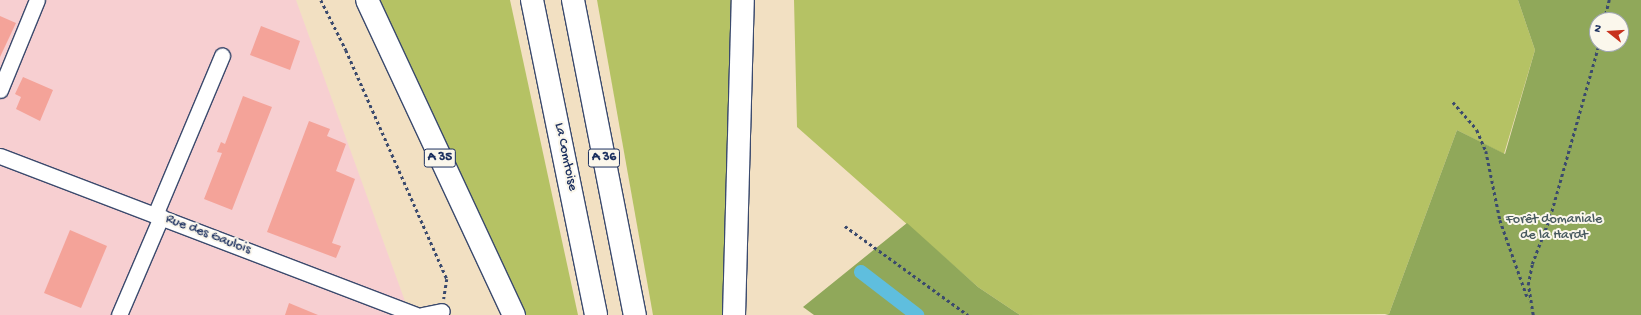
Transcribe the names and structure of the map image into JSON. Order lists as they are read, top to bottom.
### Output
{
  "streets": {
    "highway": ["La Comtoise", "A 35", "A 36"],
    "street": ["Rue des Gaulois"]
  },
  "parks": ["Forêt domaniale de la Hardt"],
  "north": "left"
}
